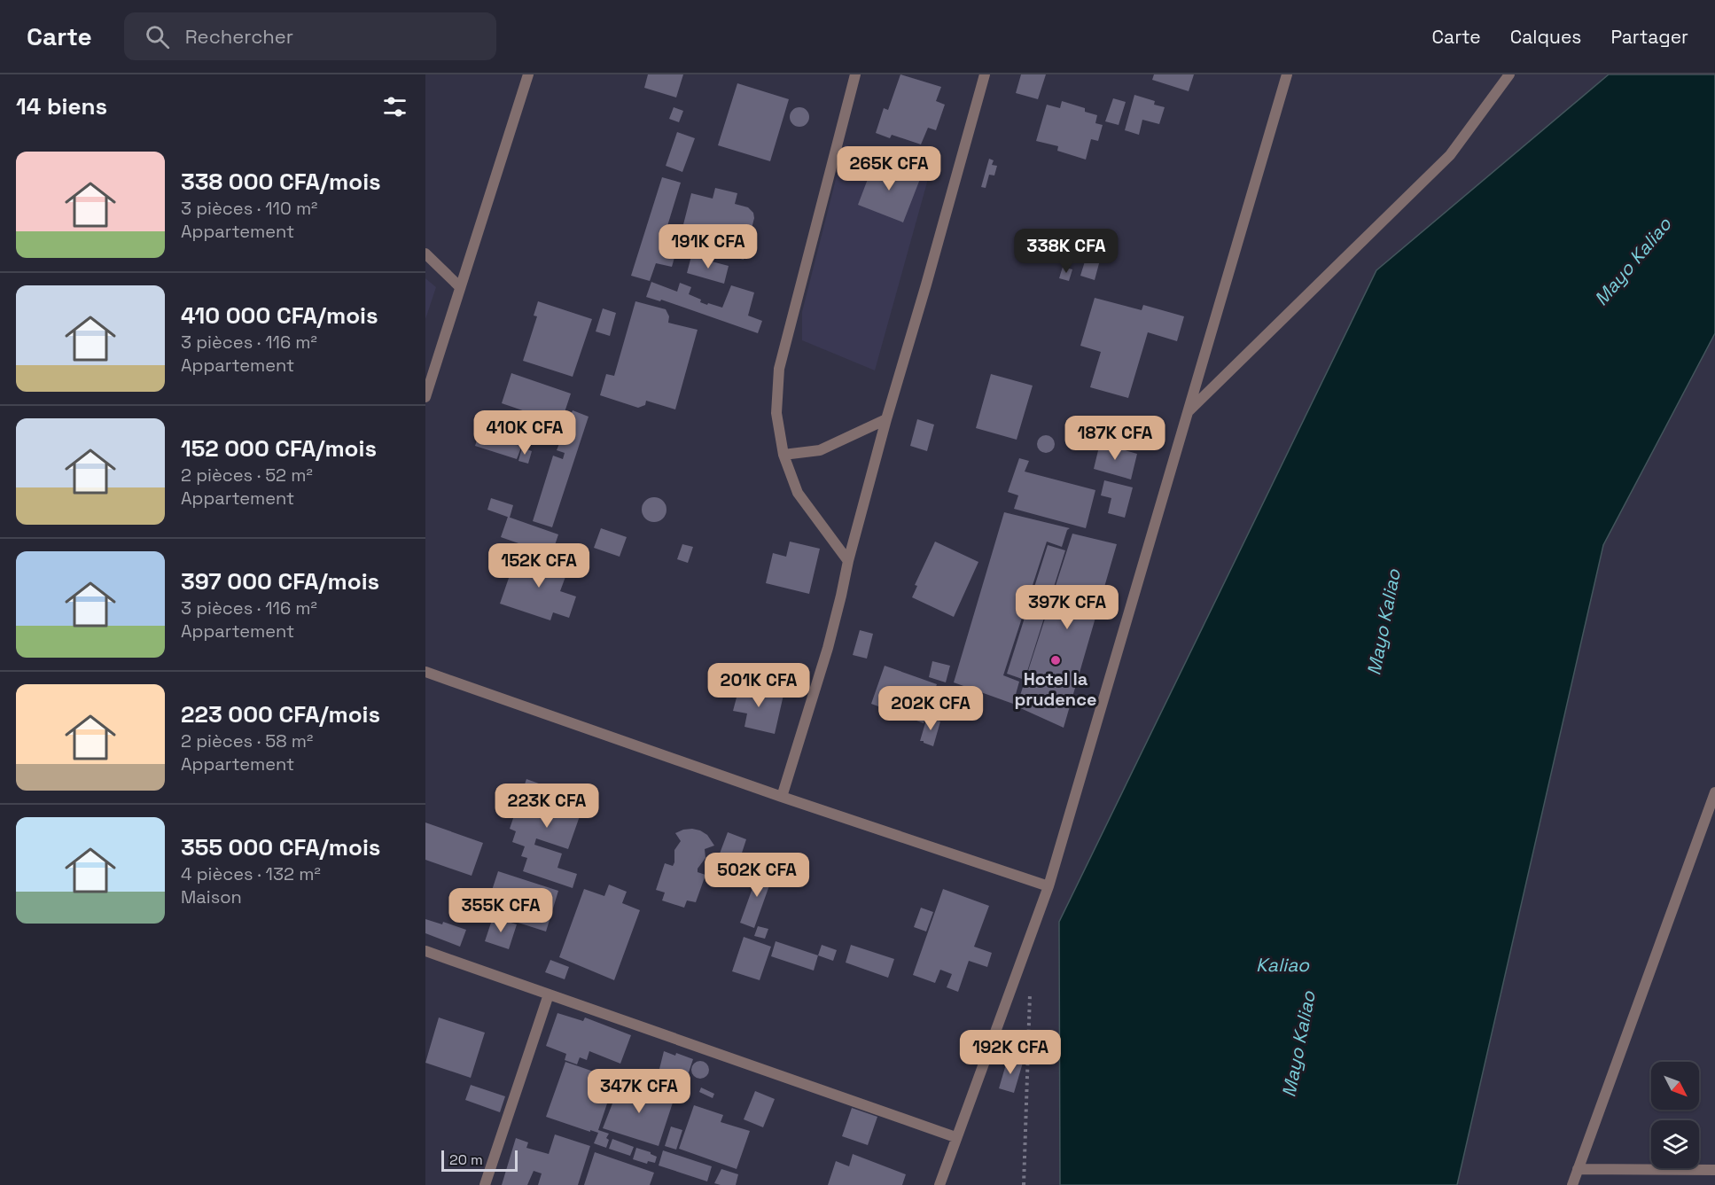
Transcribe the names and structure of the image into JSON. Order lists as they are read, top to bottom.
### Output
{
  "water": ["Mayo Kaliao", "Kaliao"],
  "places": ["Hotel la prudence"],
  "scale_bar": "20 m",
  "north": "bottom right",
  "page": {
    "header": "Carte",
    "search": "Rechercher",
    "nav": ["Carte", "Calques", "Partager"],
    "heading": "14 biens",
    "list": [
      {
        "name": "338 000 CFA/mois",
        "note": "3 pièces · 110 m² · Appartement"
      },
      {
        "name": "410 000 CFA/mois",
        "note": "3 pièces · 116 m² · Appartement"
      },
      {
        "name": "152 000 CFA/mois",
        "note": "2 pièces · 52 m² · Appartement"
      },
      {
        "name": "397 000 CFA/mois",
        "note": "3 pièces · 116 m² · Appartement"
      },
      {
        "name": "223 000 CFA/mois",
        "note": "2 pièces · 58 m² · Appartement"
      },
      {
        "name": "355 000 CFA/mois",
        "note": "4 pièces · 132 m² · Maison"
      }
    ],
    "price": [
      "265K CFA",
      "191K CFA",
      "338K CFA",
      "410K CFA",
      "187K CFA",
      "152K CFA",
      "397K CFA",
      "201K CFA",
      "202K CFA",
      "223K CFA",
      "502K CFA",
      "355K CFA",
      "192K CFA",
      "347K CFA"
    ],
    "scale": "20 m"
  }
}
